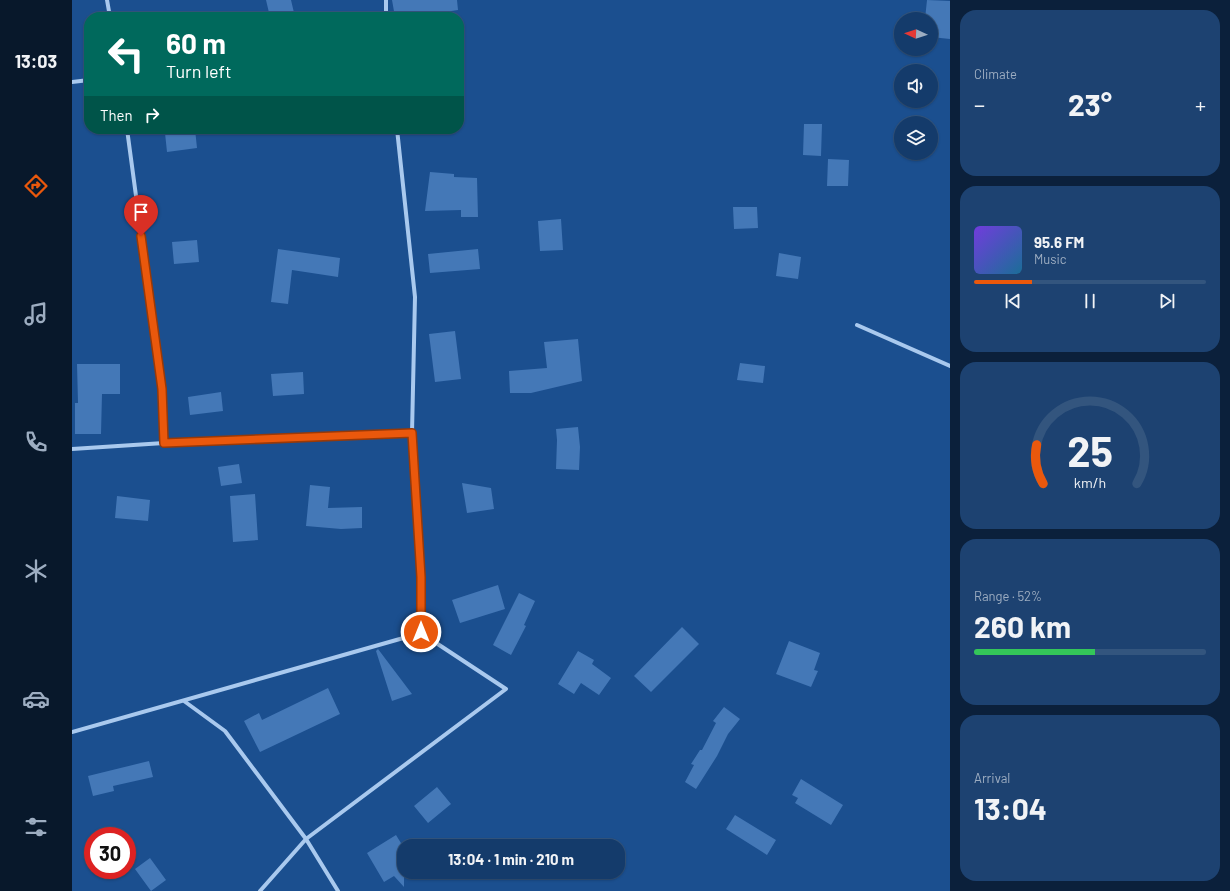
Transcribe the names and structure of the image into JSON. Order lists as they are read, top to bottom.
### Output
{
  "north": "left",
  "page": {
    "tabs": "13:03",
    "tile": [
      "Climate",
      ["Range · 52%", "260 km"],
      ["Arrival", "13:04"]
    ],
    "turn": ["60 m", "Turn left"],
    "heat": ["−", "23°", "+"],
    "then": "Then",
    "song": ["95.6 FM", "Music"],
    "limit": "30",
    "trip": "13:04 · 1 min · 210 m",
    "gauge": ["25", "km/h"]
  }
}
